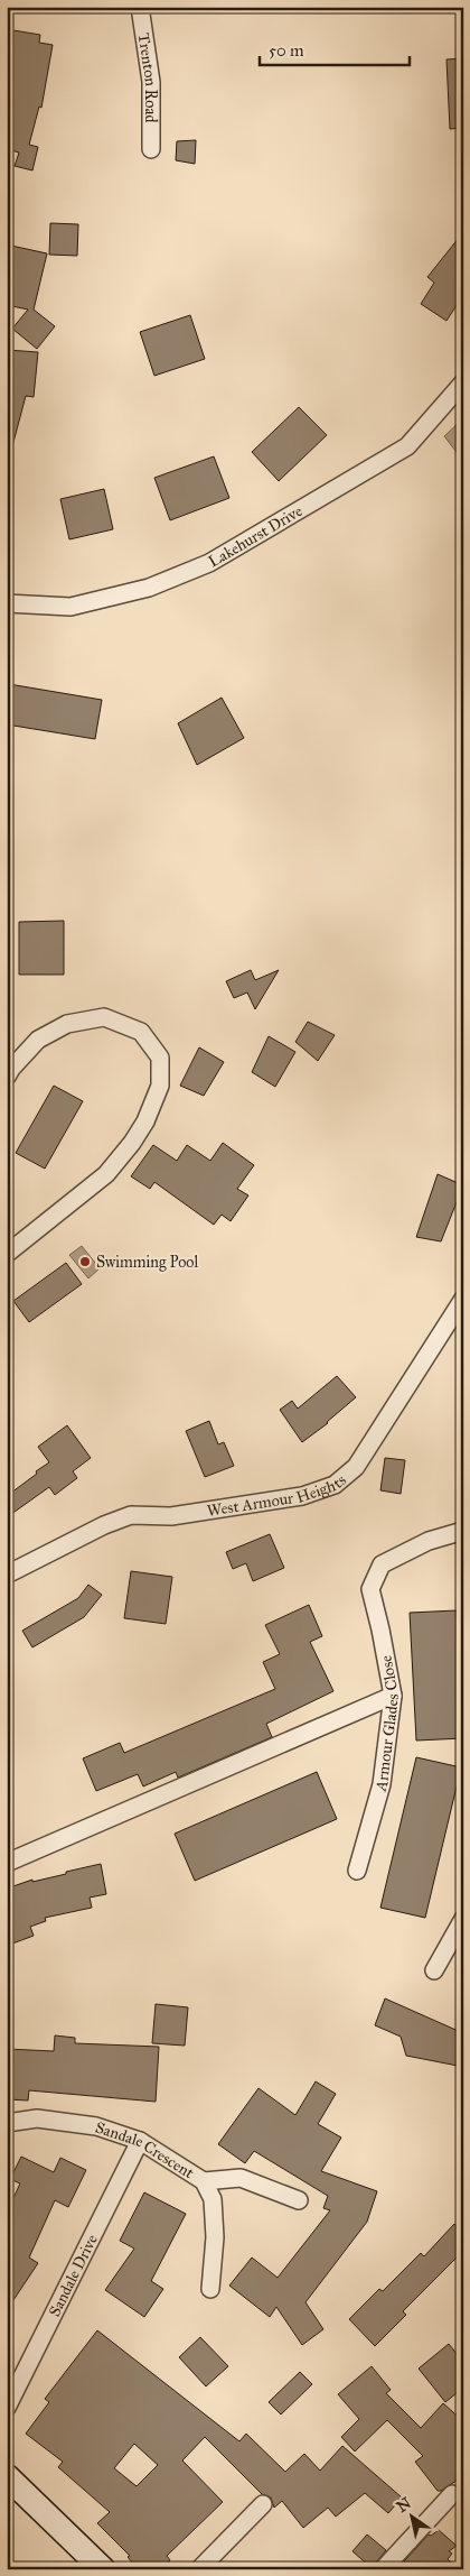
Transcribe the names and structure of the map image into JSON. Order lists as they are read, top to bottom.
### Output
{
  "streets": {
    "street": [
      "Trenton Road",
      "Lakehurst Drive",
      "West Armour Heights",
      "Armour Glades Close",
      "Sandale Crescent",
      "Sandale Drive"
    ]
  },
  "crossings": [
    ["Sandale Crescent", "Sandale Drive"]
  ],
  "places": ["Swimming Pool"],
  "scale_bar": "50 m",
  "north": "top left"
}
